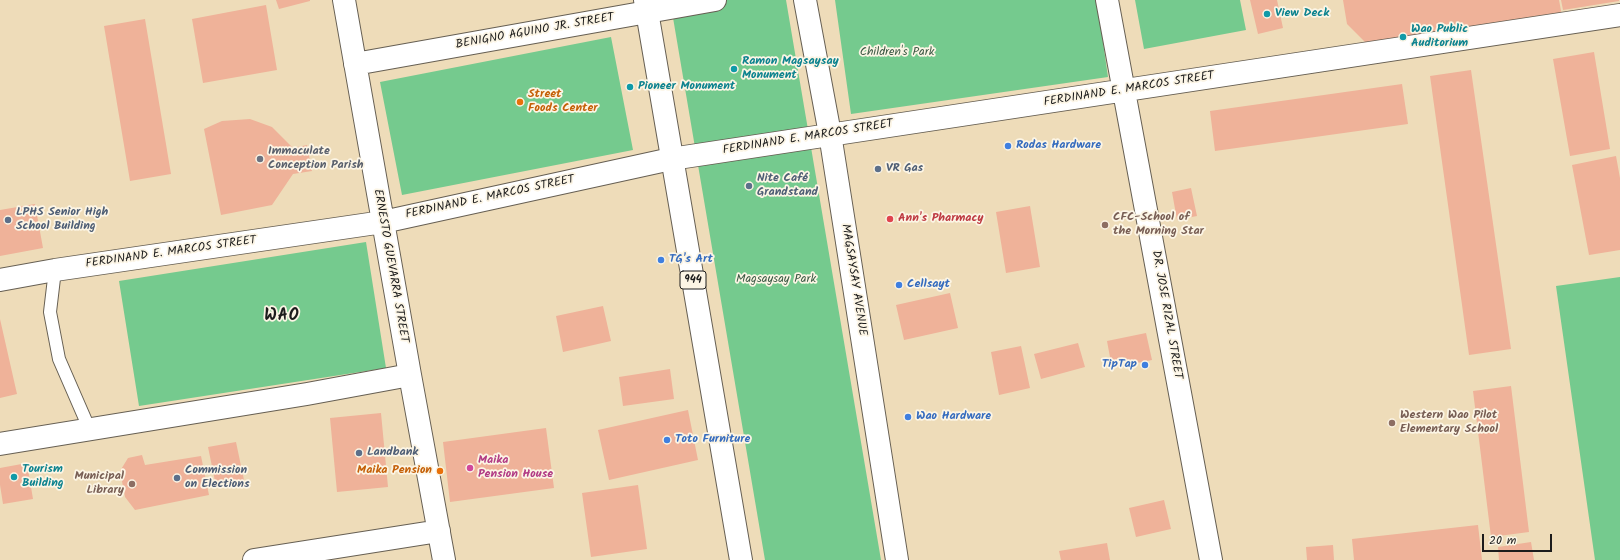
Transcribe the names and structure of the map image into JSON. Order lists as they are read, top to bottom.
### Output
{
  "streets": {
    "street": [
      "BENIGNO AGUINO JR. STREET",
      "FERDINAND E. MARCOS STREET",
      "ERNESTO GUEVARRA STREET",
      "944",
      "MAGSAYSAY AVENUE",
      "DR. JOSE RIZAL STREET"
    ]
  },
  "crossings": [
    ["BENIGNO AGUINO JR. STREET", "ERNESTO GUEVARRA STREET"],
    ["BENIGNO AGUINO JR. STREET", "944"],
    ["FERDINAND E. MARCOS STREET", "ERNESTO GUEVARRA STREET"],
    ["FERDINAND E. MARCOS STREET", "944"],
    ["FERDINAND E. MARCOS STREET", "MAGSAYSAY AVENUE"],
    ["FERDINAND E. MARCOS STREET", "DR. JOSE RIZAL STREET"]
  ],
  "districts": ["WAO"],
  "parks": ["Children's Park", "Magsaysay Park"],
  "places": [
    "View Deck",
    "Wao Public Auditorium",
    "Ramon Magsaysay Monument",
    "Pioneer Monument",
    "Street Foods Center",
    "Rodas Hardware",
    "Immaculate Conception Parish",
    "VR Gas",
    "Nite Café Grandstand",
    "Ann's Pharmacy",
    "LPHS Senior High School Building",
    "CFC-School of the Morning Star",
    "TG's Art",
    "Cellsayt",
    "TipTap",
    "Wao Hardware",
    "Western Wao Pilot Elementary School",
    "Toto Furniture",
    "Landbank",
    "Maika Pension House",
    "Maika Pension",
    "Tourism Building",
    "Commission on Elections",
    "Municipal Library"
  ],
  "scale_bar": "20 m"
}
